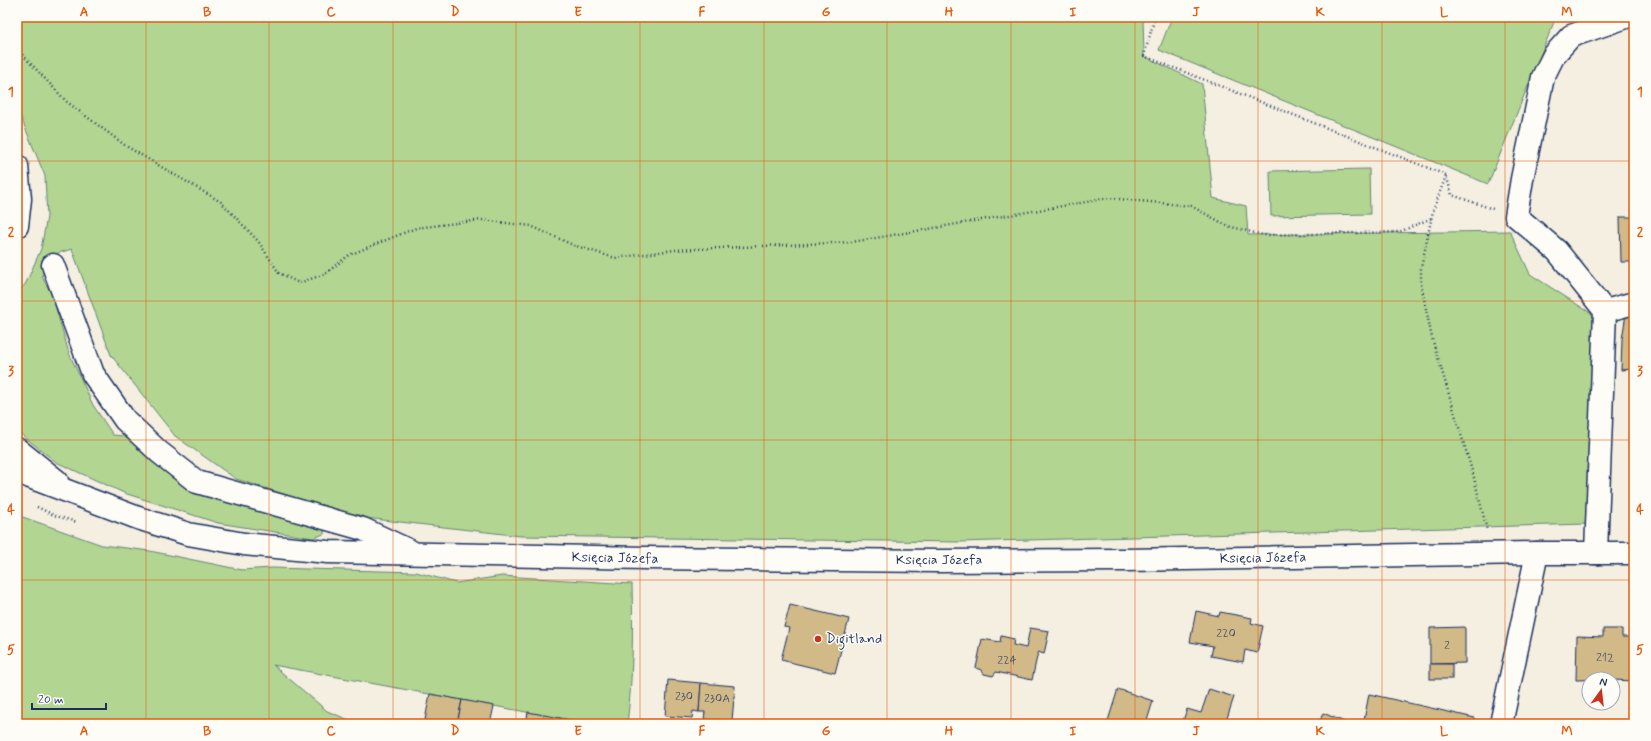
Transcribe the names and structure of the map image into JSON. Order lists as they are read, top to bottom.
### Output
{
  "streets": {
    "street": ["Księcia Józefa"]
  },
  "places": ["Digitland"],
  "house_numbers": [
    "220",
    "2",
    "212",
    "224",
    "230",
    "230A"
  ],
  "scale_bar": "20 m",
  "north": "top",
  "grid": {
    "columns": [
      "A",
      "B",
      "C",
      "D",
      "E",
      "F",
      "G",
      "H",
      "I",
      "J",
      "K",
      "L",
      "M"
    ],
    "rows": [
      "1",
      "2",
      "3",
      "4",
      "5"
    ]
  }
}
